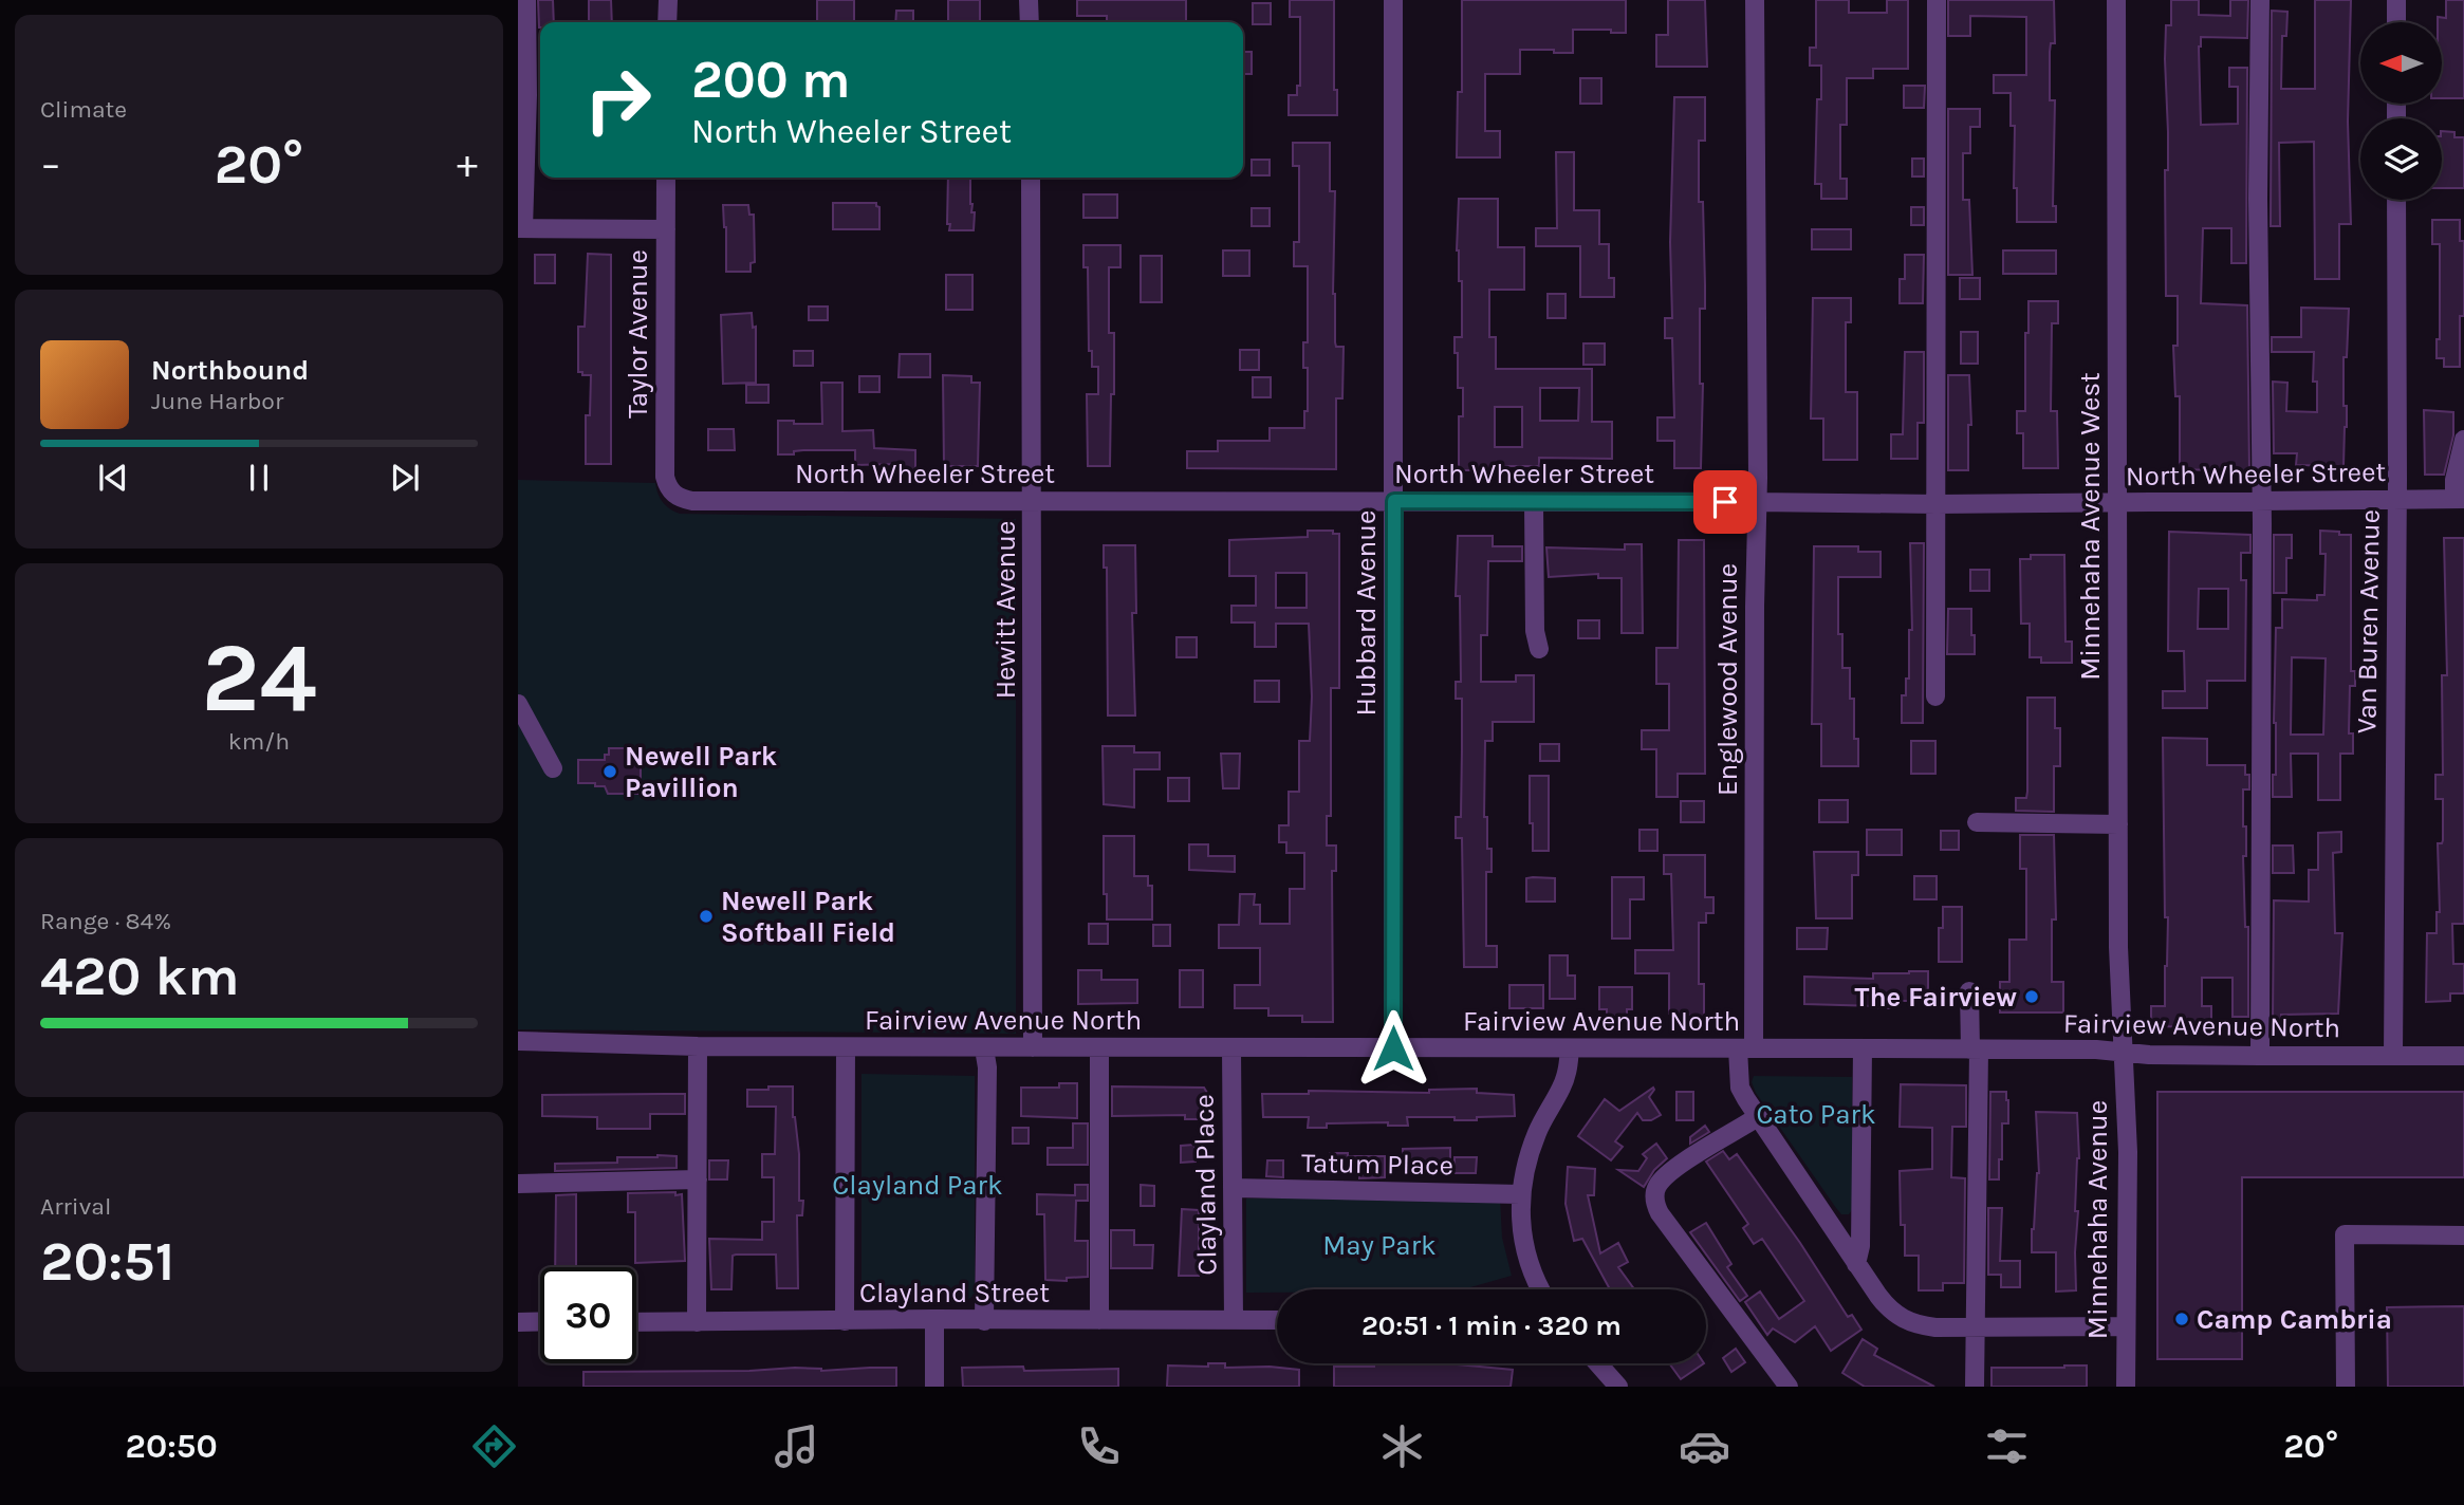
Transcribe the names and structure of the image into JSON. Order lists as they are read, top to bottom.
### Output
{
  "streets": {
    "street": [
      "Taylor Avenue",
      "North Wheeler Street",
      "Minnehaha Avenue West",
      "Hewitt Avenue",
      "Hubbard Avenue",
      "Van Buren Avenue",
      "Englewood Avenue",
      "Fairview Avenue North",
      "Tatum Place",
      "Clayland Place",
      "Minnehaha Avenue",
      "Clayland Street"
    ]
  },
  "crossings": [
    ["Taylor Avenue", "North Wheeler Street"],
    ["North Wheeler Street", "Minnehaha Avenue West"],
    ["North Wheeler Street", "Hewitt Avenue"],
    ["North Wheeler Street", "Hubbard Avenue"],
    ["North Wheeler Street", "Van Buren Avenue"],
    ["North Wheeler Street", "Englewood Avenue"],
    ["Minnehaha Avenue West", "Fairview Avenue North"],
    ["Minnehaha Avenue West", "Minnehaha Avenue"],
    ["Hewitt Avenue", "Fairview Avenue North"],
    ["Hubbard Avenue", "Fairview Avenue North"],
    ["Van Buren Avenue", "Fairview Avenue North"],
    ["Englewood Avenue", "Fairview Avenue North"],
    ["Englewood Avenue", "Minnehaha Avenue"],
    ["Fairview Avenue North", "Clayland Place"],
    ["Fairview Avenue North", "Minnehaha Avenue"],
    ["Tatum Place", "Clayland Place"],
    ["Clayland Place", "Clayland Street"]
  ],
  "parks": ["Cato Park", "Clayland Park", "May Park"],
  "places": [
    "Newell Park Pavillion",
    "Newell Park Softball Field",
    "The Fairview",
    "Camp Cambria"
  ],
  "north": "left",
  "page": {
    "tile": [
      "Climate",
      ["24", "km/h"],
      ["Range · 84%", "420 km"],
      ["Arrival", "20:51"]
    ],
    "turn": ["200 m", "North Wheeler Street"],
    "heat": ["−", "20°", "+"],
    "song": ["Northbound", "June Harbor"],
    "limit": "30",
    "trip": "20:51 · 1 min · 320 m",
    "tabs": ["20:50", "20°"]
  }
}
